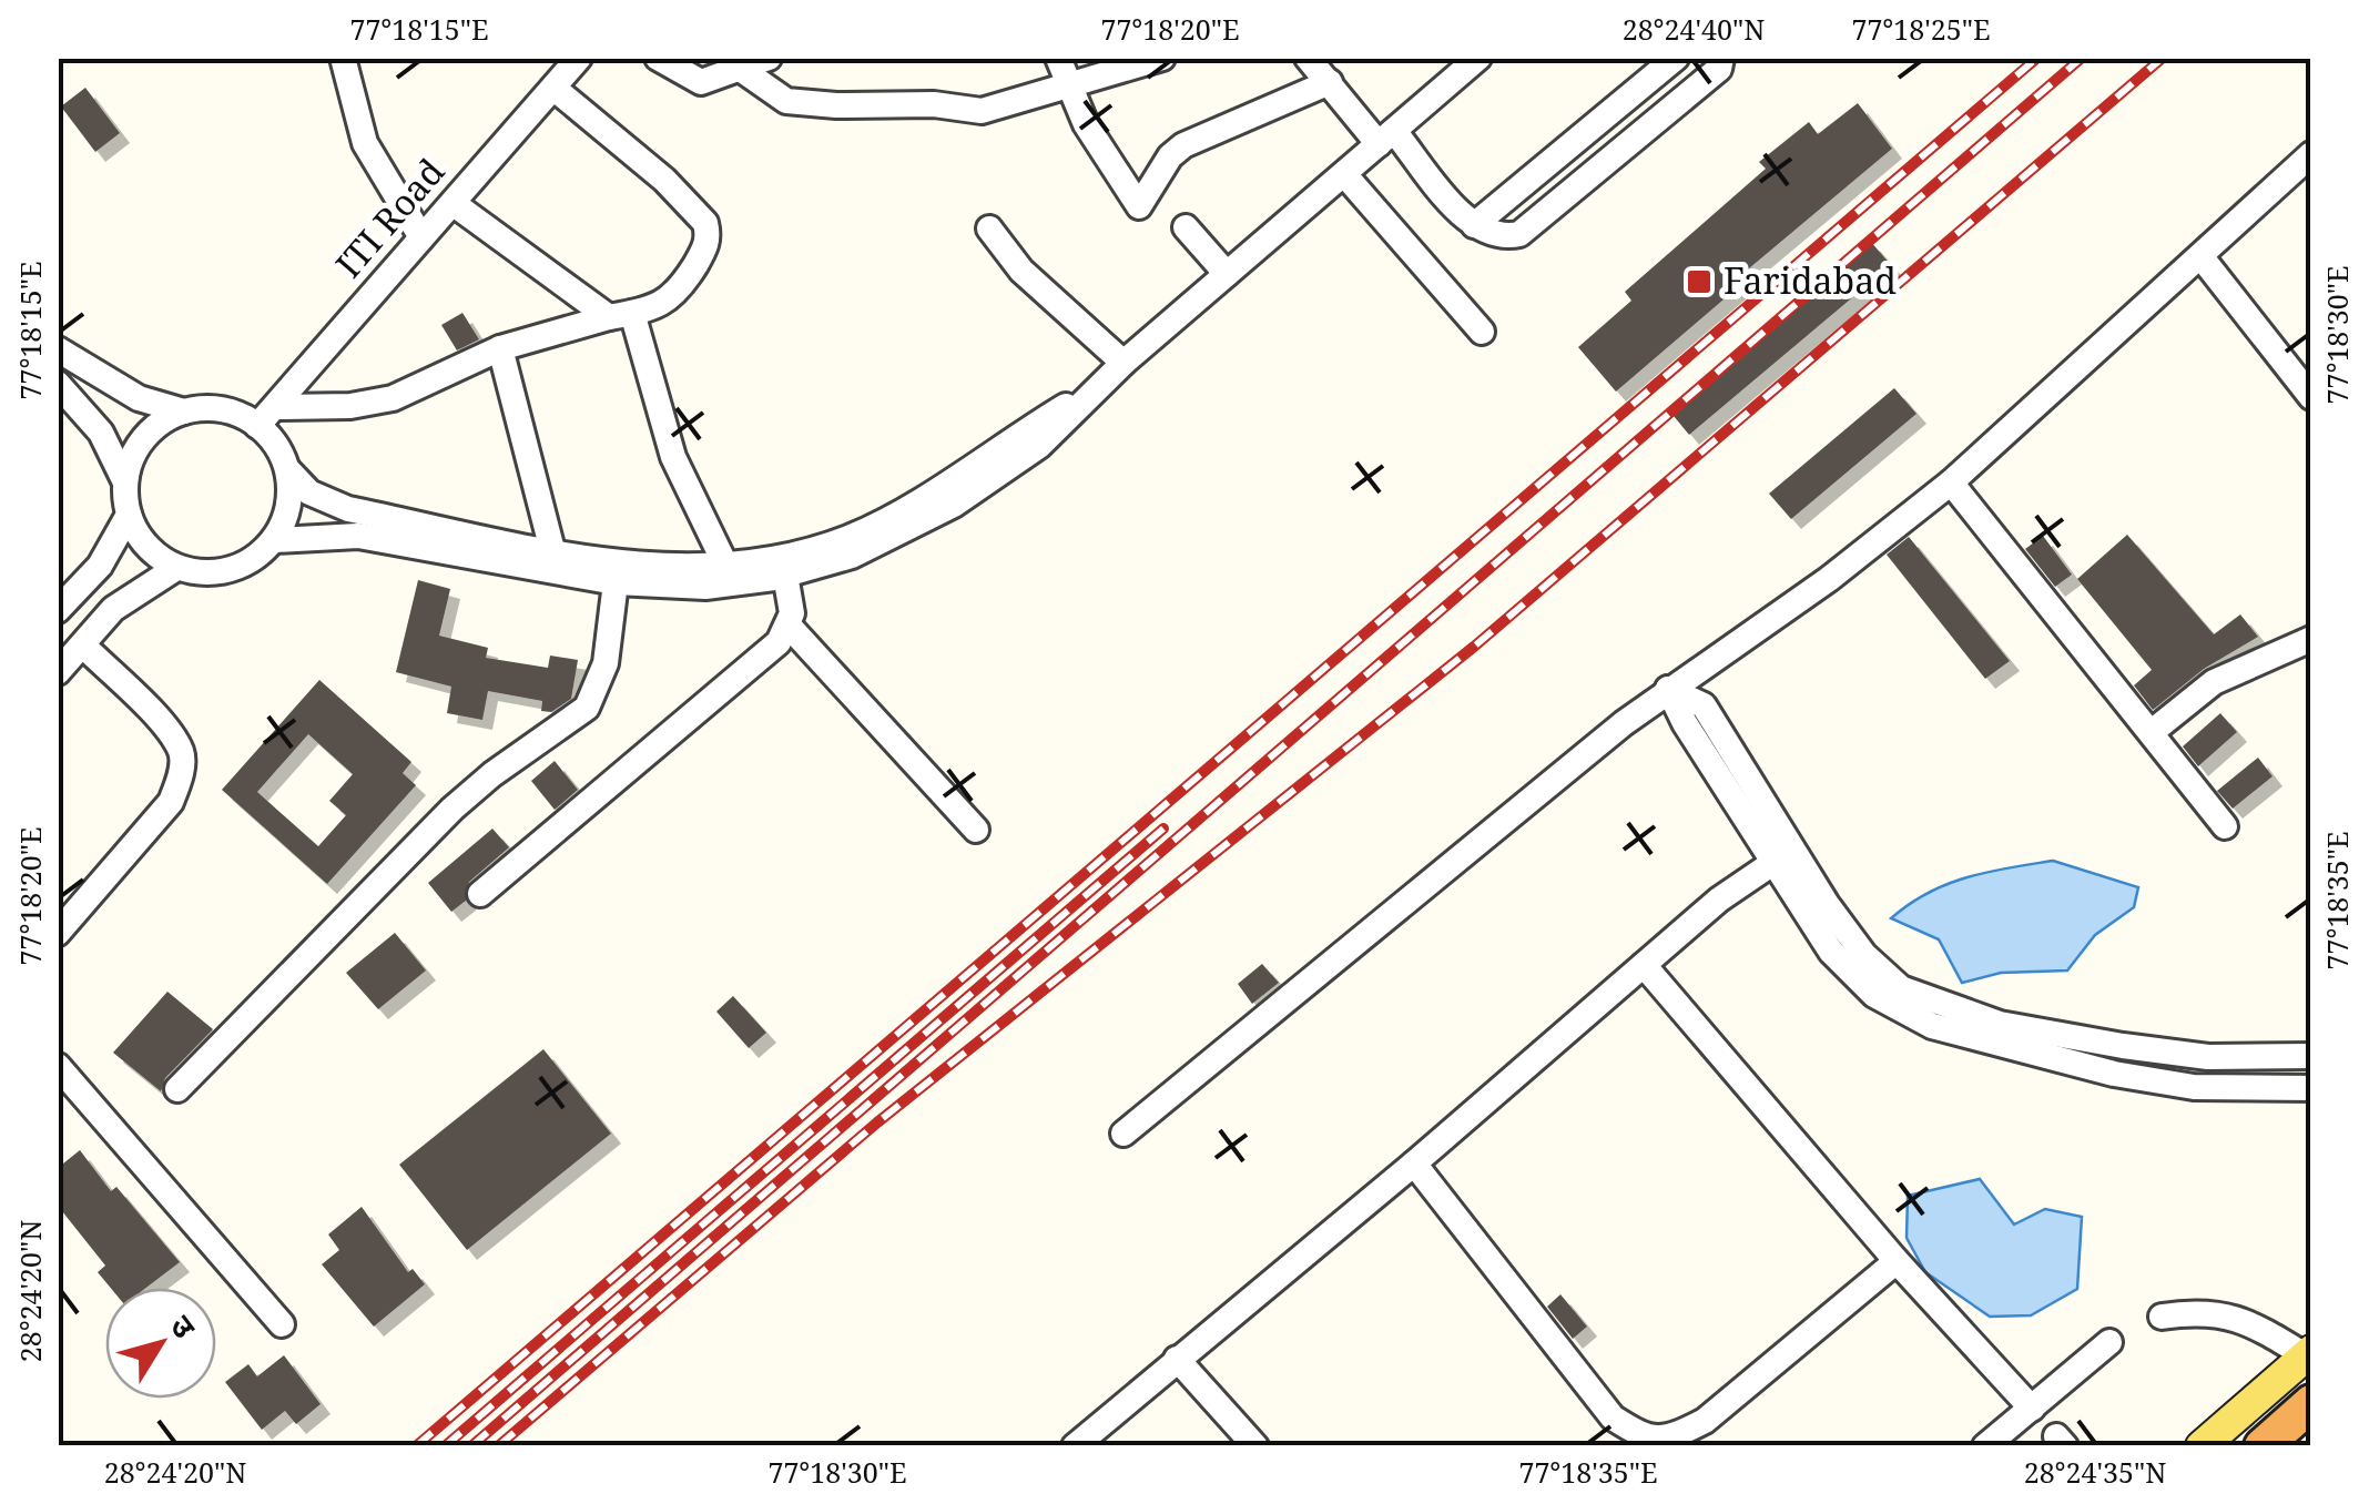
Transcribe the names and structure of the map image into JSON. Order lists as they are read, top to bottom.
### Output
{
  "streets": {
    "street": ["ITI Road"]
  },
  "places": {
    "transit": ["Faridabad"]
  },
  "north": "top right",
  "coordinates": [
    "77°18'15\"E",
    "77°18'20\"E",
    "28°24'40\"N",
    "77°18'25\"E",
    "77°18'30\"E",
    "77°18'35\"E",
    "28°24'20\"N",
    "28°24'35\"N"
  ]
}
